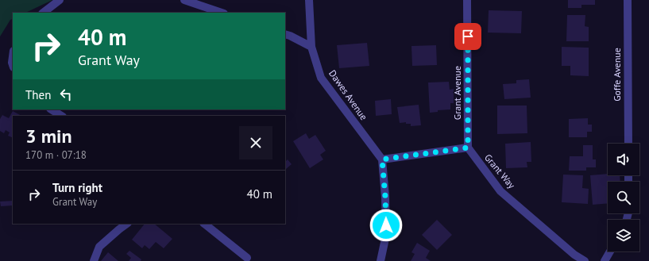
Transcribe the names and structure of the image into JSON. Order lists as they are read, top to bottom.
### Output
{
  "streets": {
    "street": [
      "Goffe Avenue",
      "Grant Avenue",
      "Dawes Avenue",
      "Grant Way"
    ]
  },
  "crossings": [
    ["Grant Avenue", "Grant Way"]
  ],
  "page": {
    "turn": ["40 m", "Grant Way"],
    "then": "Then",
    "heading": ["3 min", "170 m · 07:18"],
    "list": [
      {
        "name": "Turn right",
        "note": "Grant Way",
        "value": "40 m"
      }
    ]
  }
}
